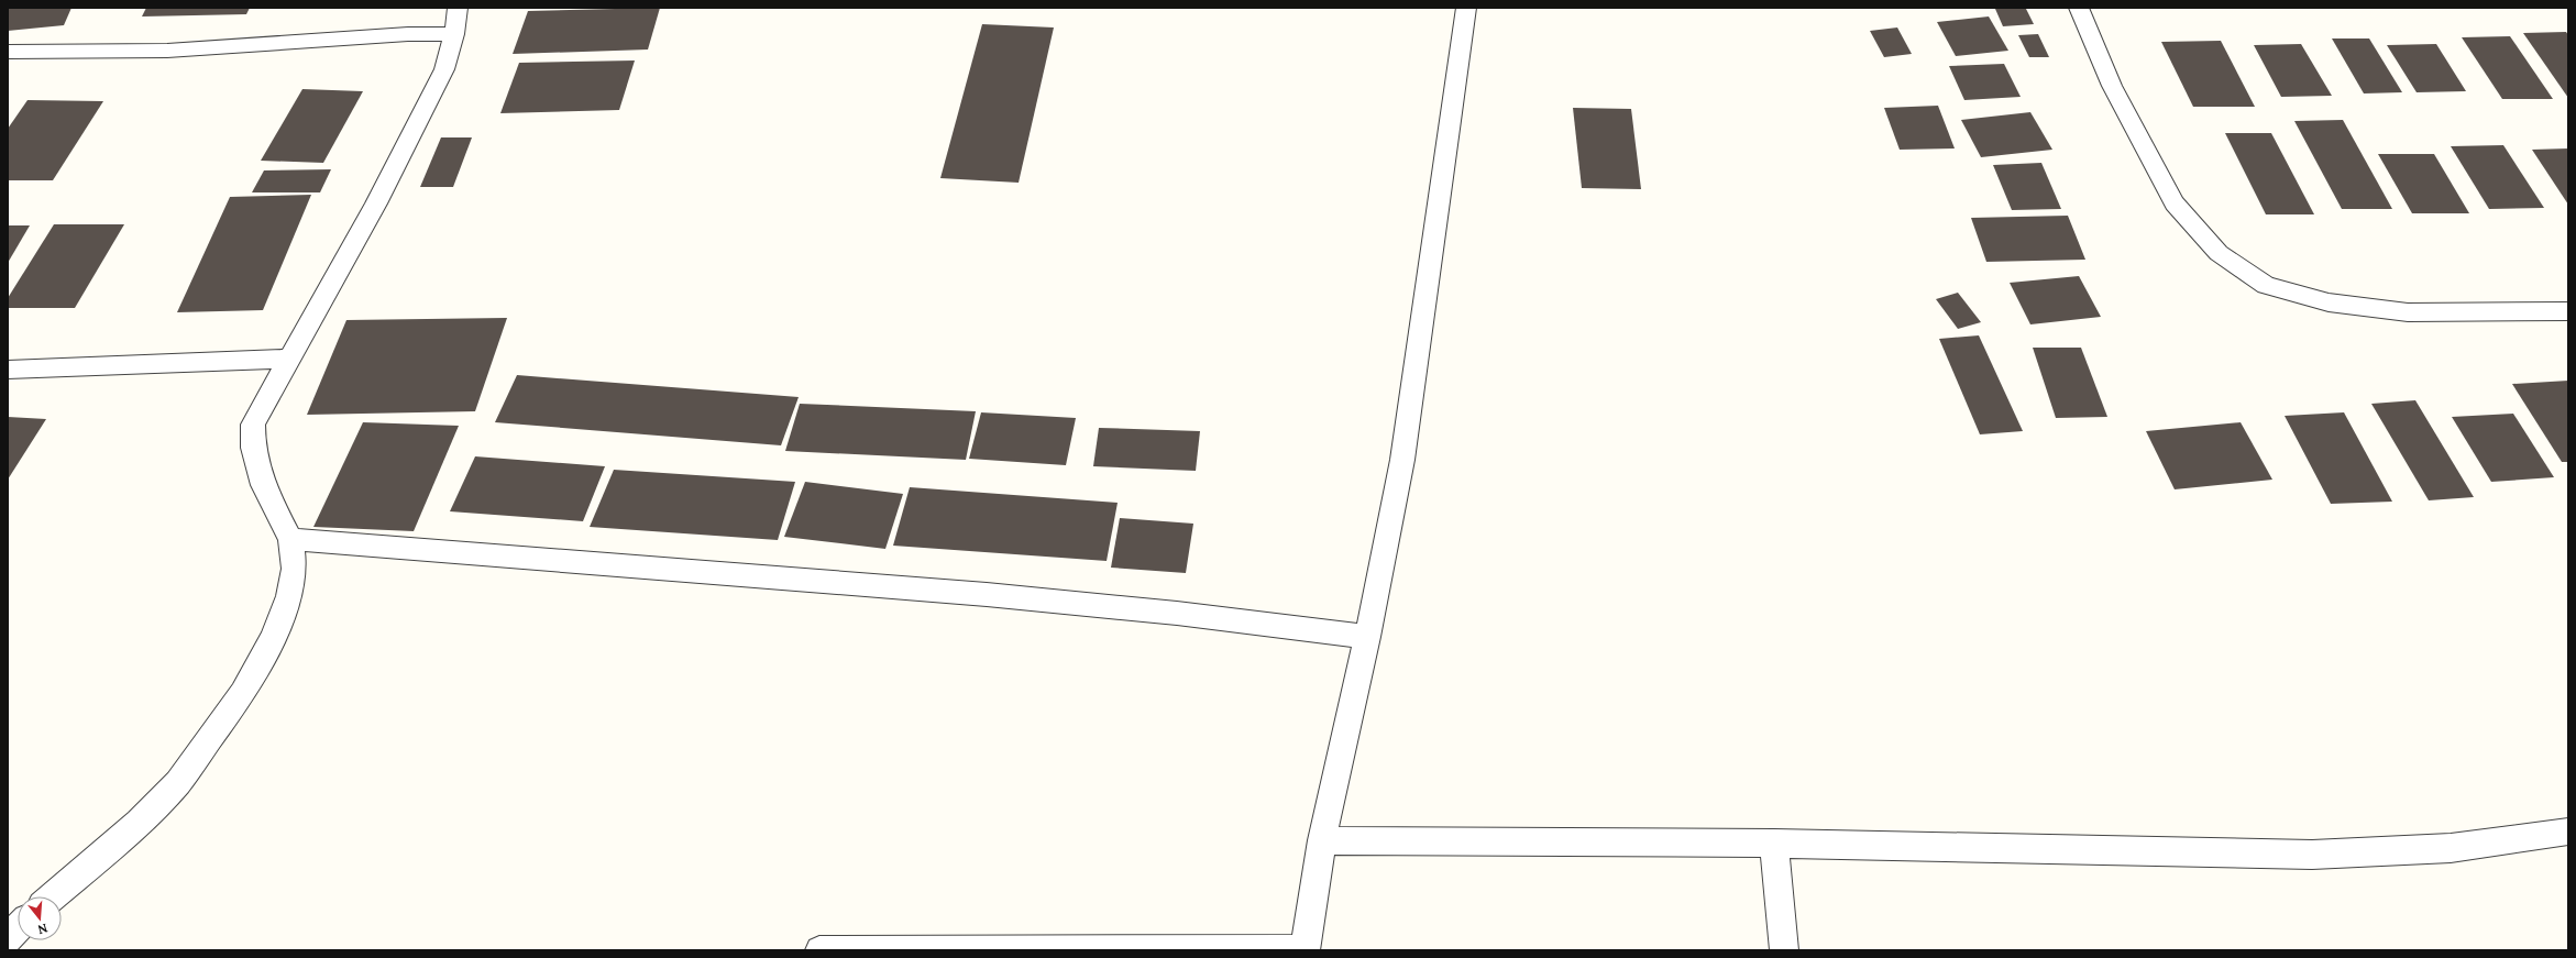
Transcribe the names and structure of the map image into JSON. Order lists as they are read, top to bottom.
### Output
{
  "north": "bottom"
}
